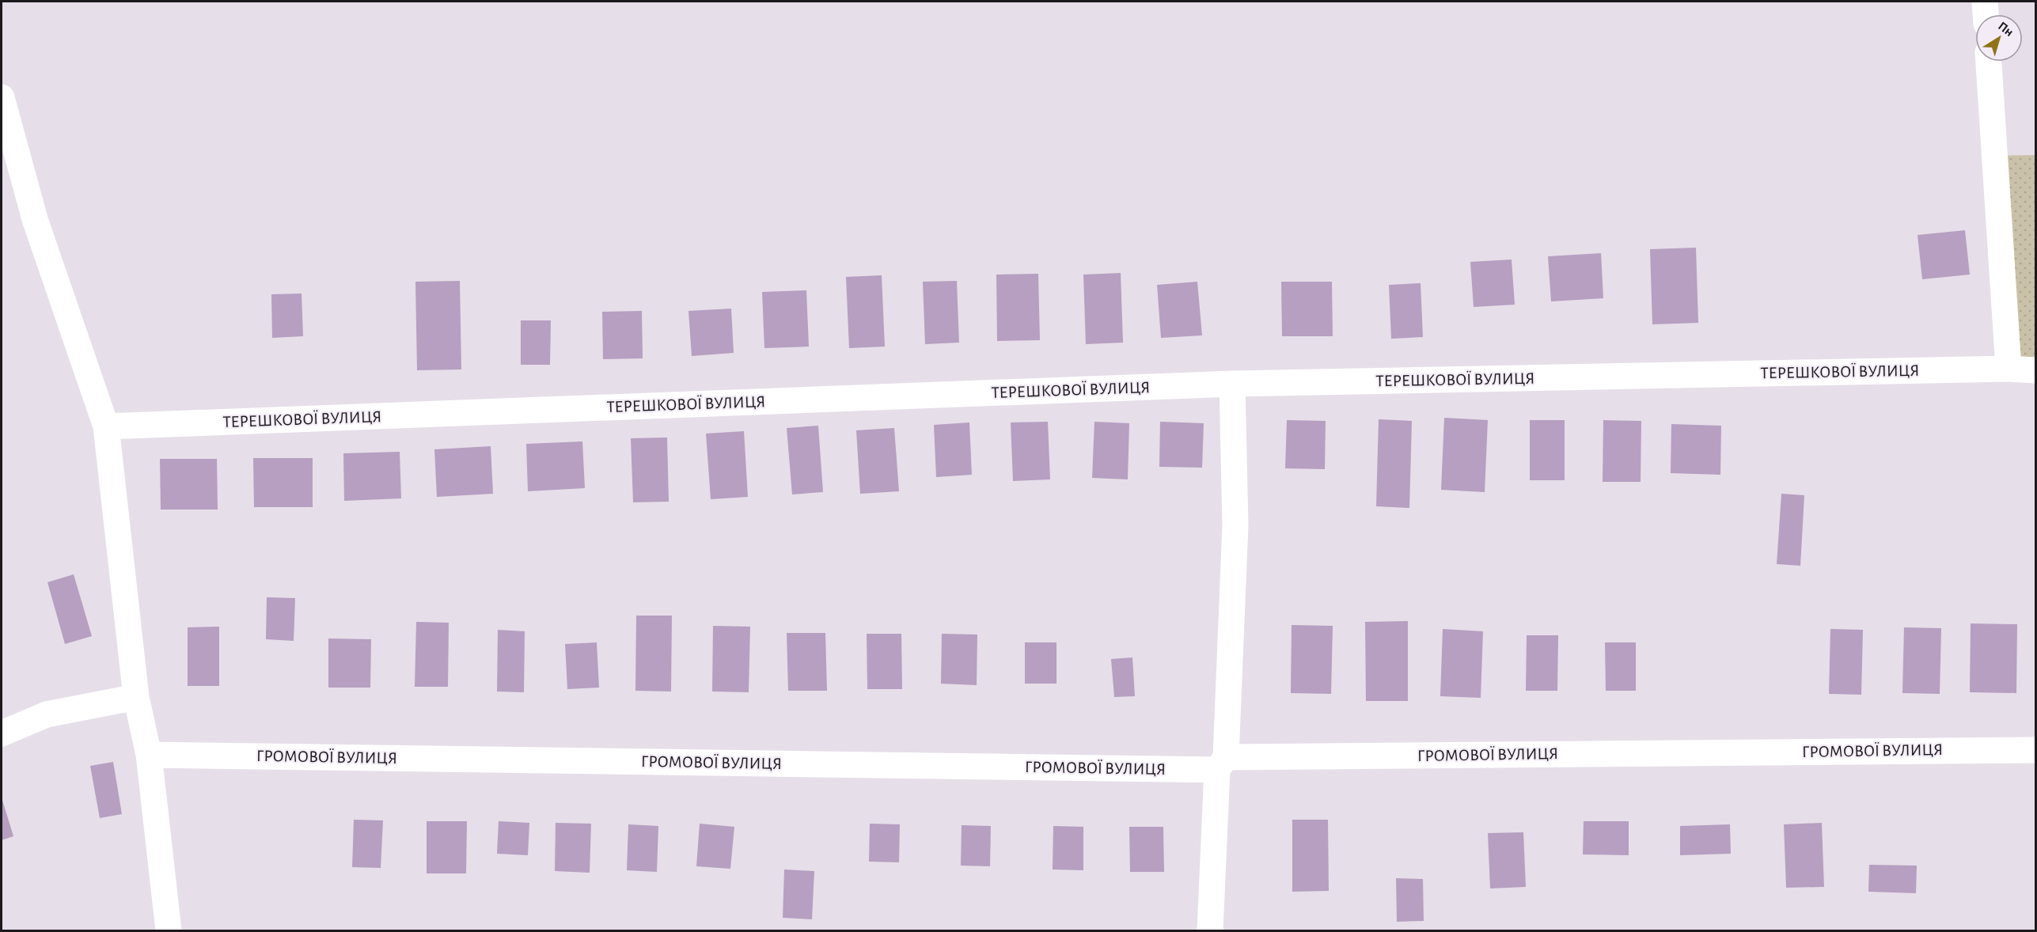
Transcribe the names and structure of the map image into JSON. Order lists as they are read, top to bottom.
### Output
{
  "streets": {
    "street": ["ТЕРЕШКОВОЇ ВУЛИЦЯ", "ГРОМОВОЇ ВУЛИЦЯ"]
  },
  "north": "top right"
}
